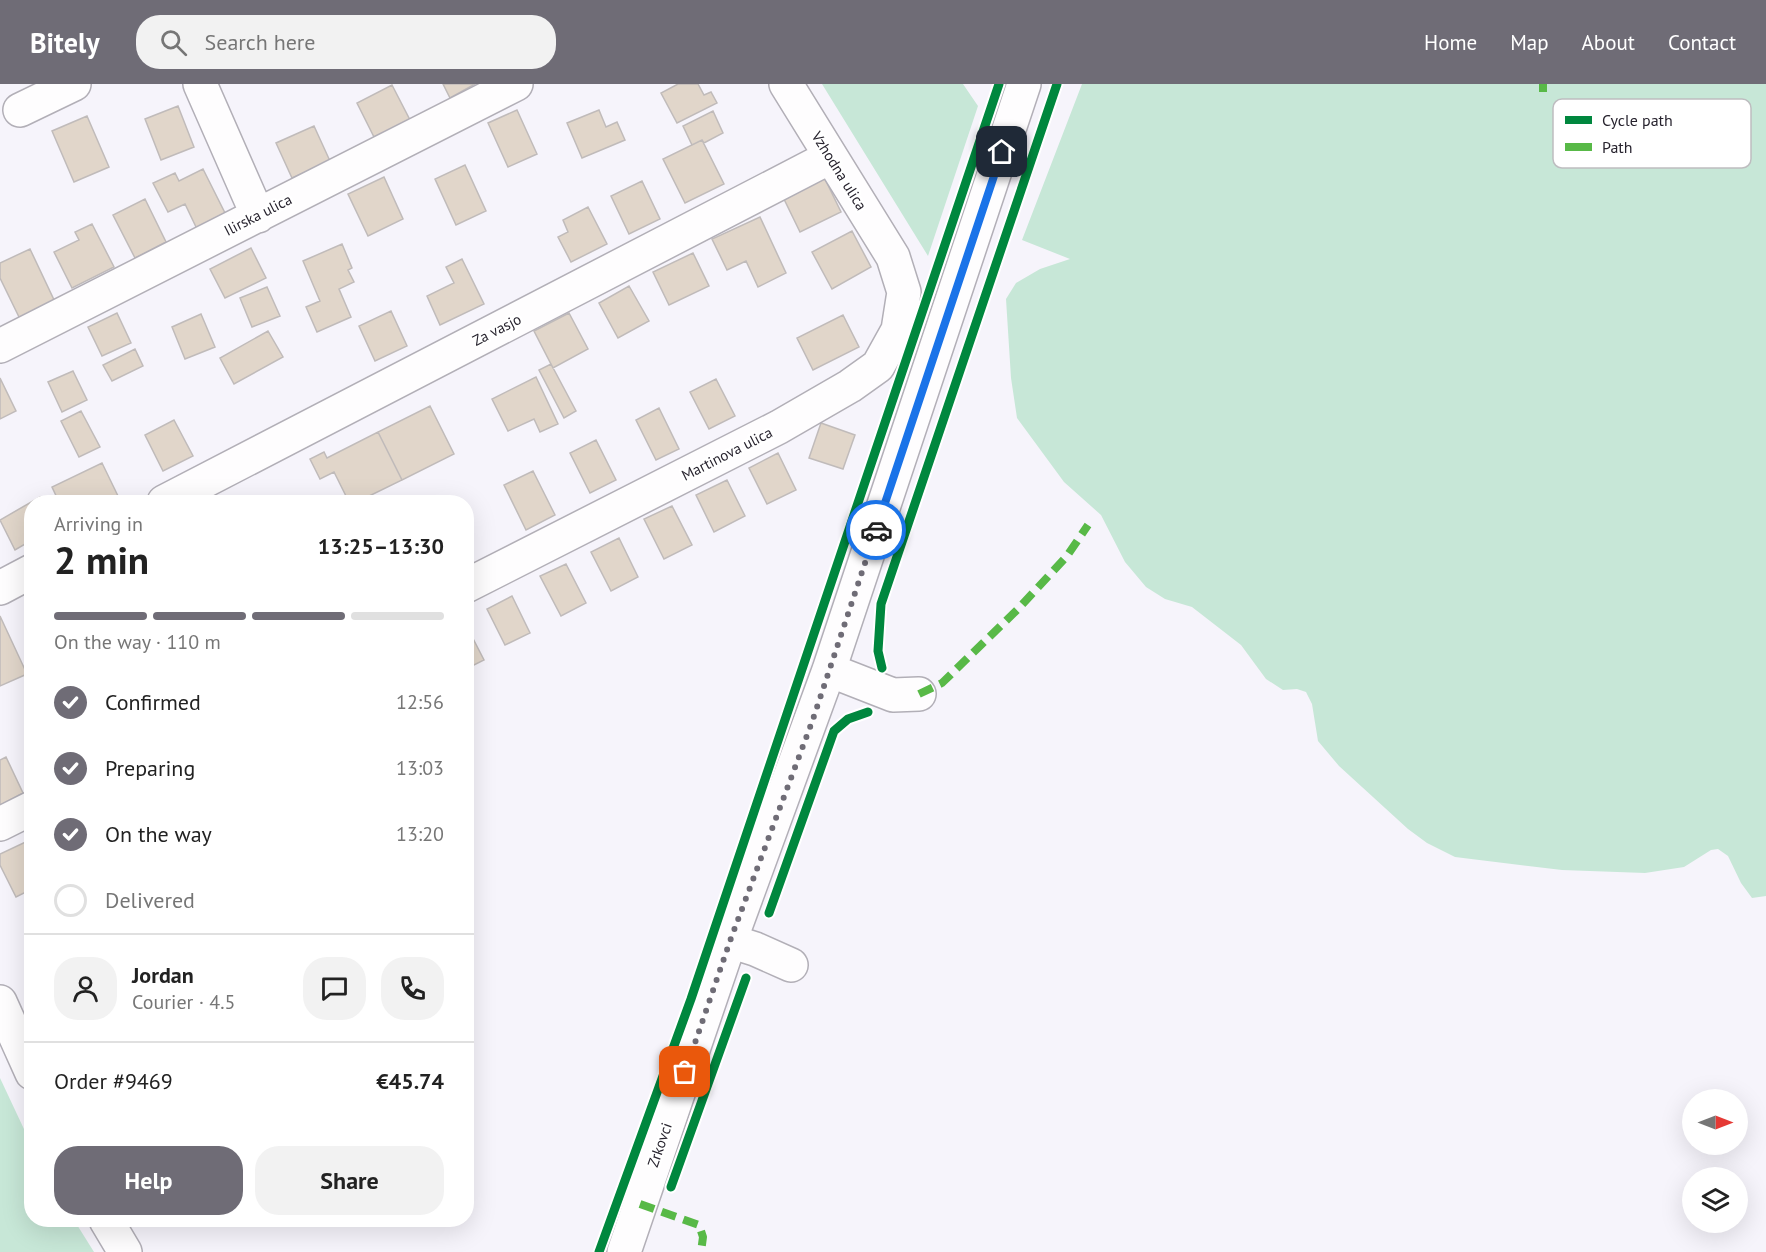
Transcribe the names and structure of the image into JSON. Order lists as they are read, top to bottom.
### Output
{
  "streets": {
    "street": [
      "Vzhodna ulica",
      "Ilirska ulica",
      "Za vasjo",
      "Martinova ulica",
      "Zrkovci"
    ]
  },
  "crossings": [
    ["Vzhodna ulica", "Za vasjo"],
    ["Vzhodna ulica", "Martinova ulica"]
  ],
  "legend": ["Cycle path", "Path"],
  "north": "right",
  "page": {
    "header": "Bitely",
    "search": "Search here",
    "nav": [
      "Home",
      "Map",
      "About",
      "Contact"
    ],
    "heading": ["2 min", "Arriving in", "13:25–13:30"],
    "panel": [
      "Jordan",
      "Courier · 4.5",
      "Order #9469",
      "€45.74"
    ],
    "bar": "On the way · 110 m",
    "list": [
      ["Confirmed", "12:56"],
      ["Preparing", "13:03"],
      ["On the way", "13:20"],
      "Delivered"
    ],
    "buttons": ["Help", "Share"]
  }
}
